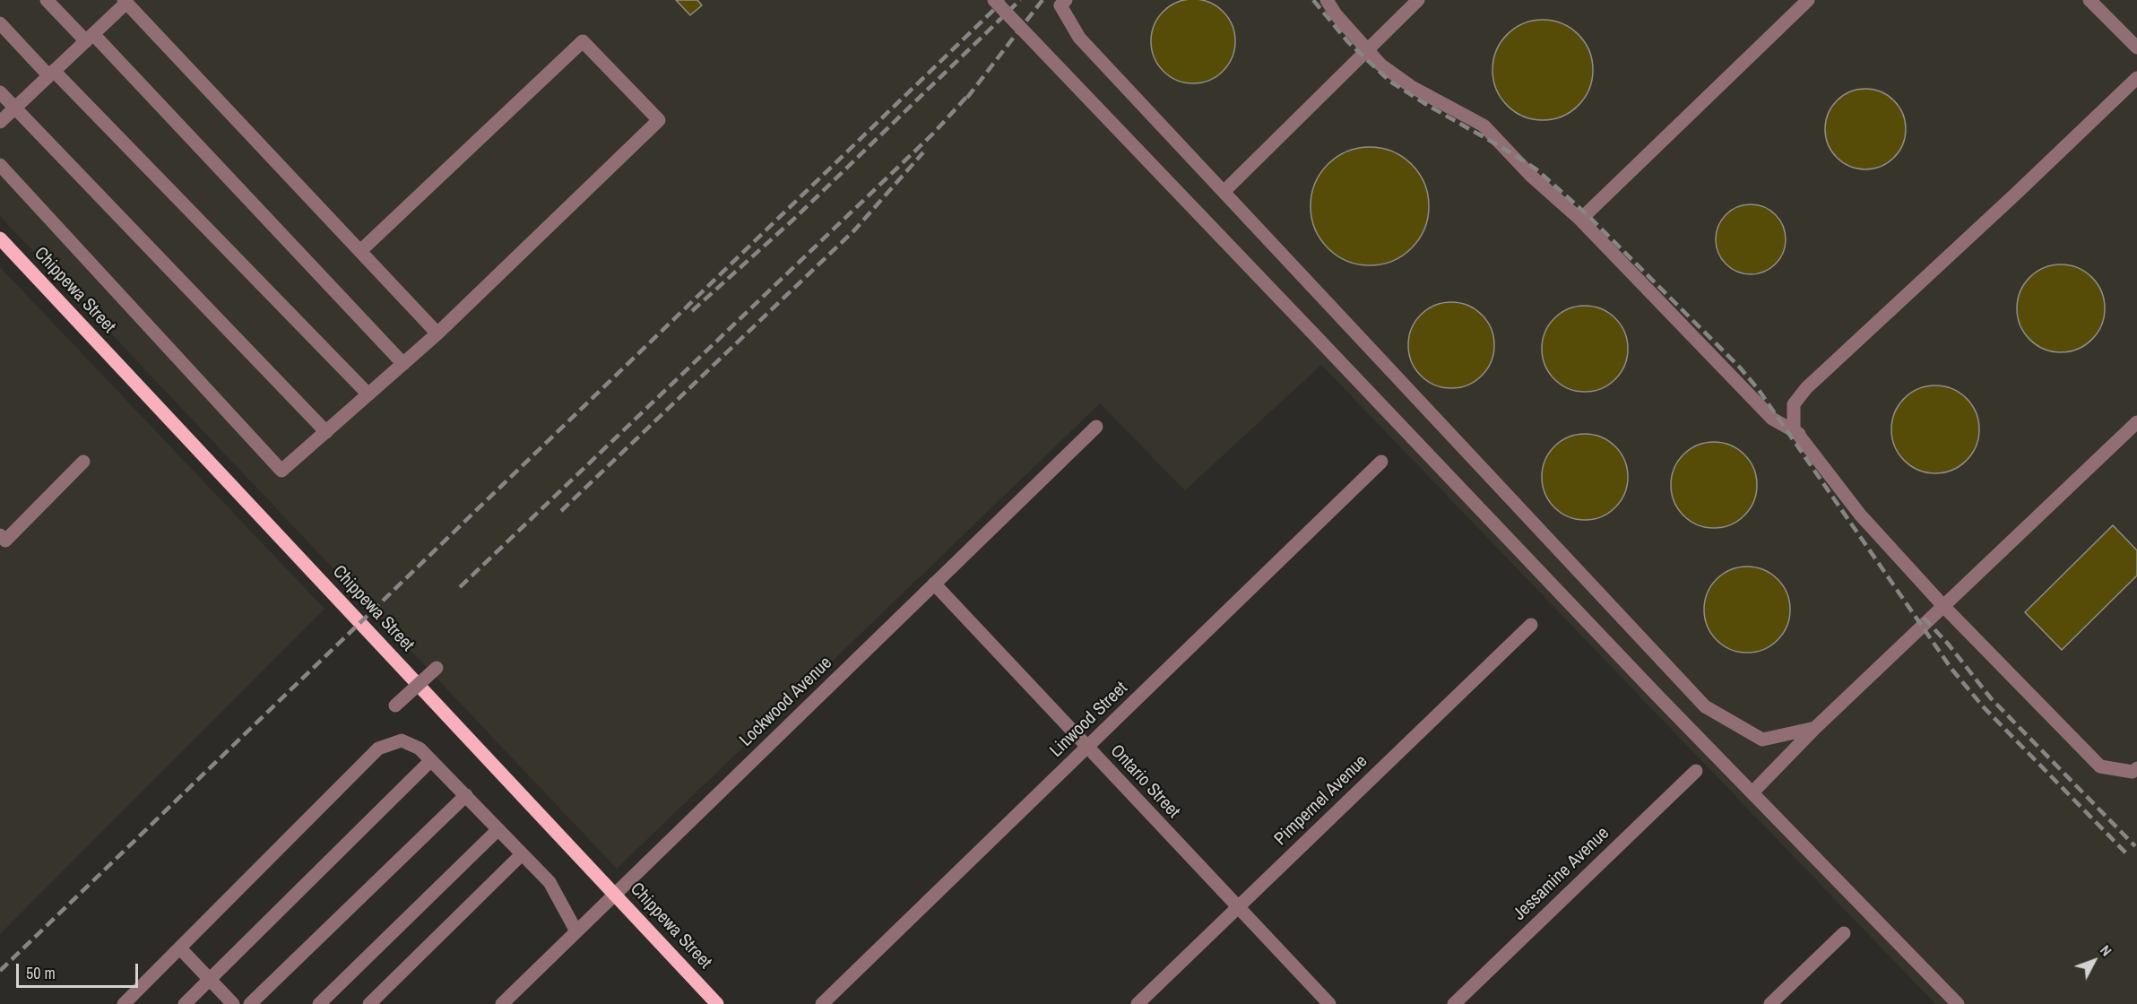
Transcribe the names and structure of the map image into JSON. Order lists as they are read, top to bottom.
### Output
{
  "streets": {
    "main road": ["Chippewa Street"],
    "street": [
      "Lockwood Avenue",
      "Linwood Street",
      "Ontario Street",
      "Pimpernel Avenue",
      "Jessamine Avenue"
    ]
  },
  "crossings": [
    ["Chippewa Street", "Lockwood Avenue"],
    ["Lockwood Avenue", "Ontario Street"],
    ["Linwood Street", "Ontario Street"],
    ["Ontario Street", "Pimpernel Avenue"]
  ],
  "scale_bar": "50 m",
  "north": "top right"
}
